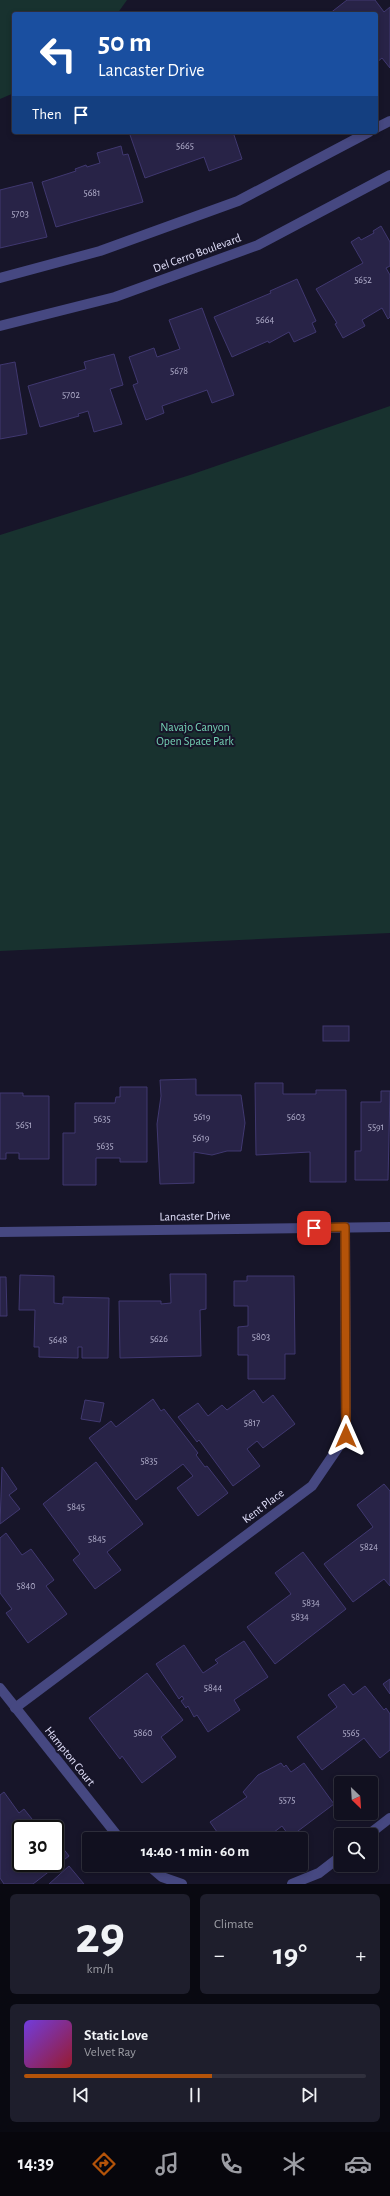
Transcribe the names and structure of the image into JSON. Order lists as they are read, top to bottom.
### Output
{
  "streets": {
    "street": [
      "Del Cerro Boulevard",
      "Lancaster Drive",
      "Kent Place",
      "Hampton Court"
    ]
  },
  "crossings": [
    ["Lancaster Drive", "Kent Place"],
    ["Kent Place", "Hampton Court"]
  ],
  "parks": ["Navajo Canyon Open Space Park"],
  "house_numbers": [
    "5665",
    "5681",
    "5703",
    "5652",
    "5664",
    "5678",
    "5702",
    "5619",
    "5603",
    "5635",
    "5651",
    "5591",
    "5619",
    "5635",
    "5803",
    "5626",
    "5648",
    "5817",
    "5835",
    "5845",
    "5845",
    "5824",
    "5840",
    "5834",
    "5834",
    "5844",
    "5860",
    "5565",
    "5575"
  ],
  "north": "bottom right",
  "page": {
    "turn": ["50 m", "Lancaster Drive"],
    "then": "Then",
    "limit": "30",
    "trip": "14:40 · 1 min · 60 m",
    "tile": [
      ["29", "km/h"],
      "Climate"
    ],
    "heat": ["−", "19°", "+"],
    "song": ["Static Love", "Velvet Ray"],
    "tabs": "14:39"
  }
}
